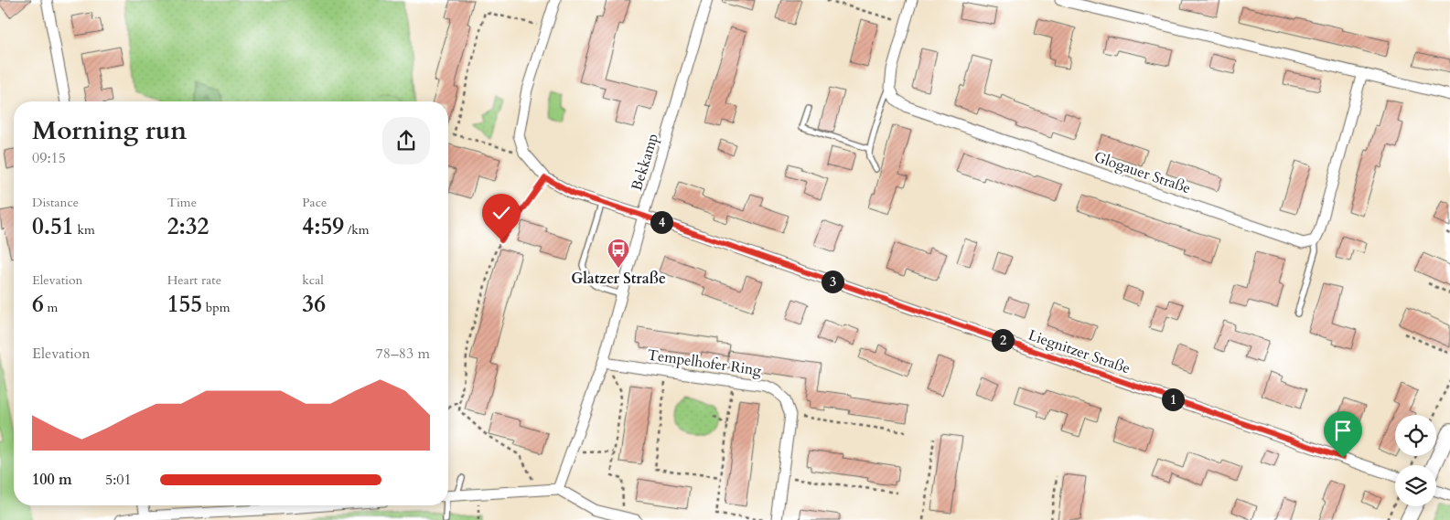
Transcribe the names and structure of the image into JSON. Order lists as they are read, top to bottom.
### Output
{
  "streets": {
    "street": [
      "Bekkamp",
      "Glogauer Straße",
      "Liegnitzer Straße",
      "Tempelhofer Ring"
    ]
  },
  "crossings": [
    ["Bekkamp", "Liegnitzer Straße"],
    ["Bekkamp", "Tempelhofer Ring"]
  ],
  "places": {
    "bus stop": ["Glatzer Straße"]
  },
  "page": {
    "heading": ["Morning run", "09:15"],
    "stats": [
      ["Distance", "0.51 km"],
      ["Time", "2:32"],
      ["Pace", "4:59 /km"],
      ["Elevation", "6 m"],
      ["Heart rate", "155 bpm"],
      ["kcal", "36"]
    ],
    "pins": [
      "4",
      "3",
      "2",
      "1"
    ],
    "chart": ["Elevation", "78–83 m"],
    "list": [
      {
        "name": "100 m",
        "note": "5:01"
      }
    ]
  }
}
